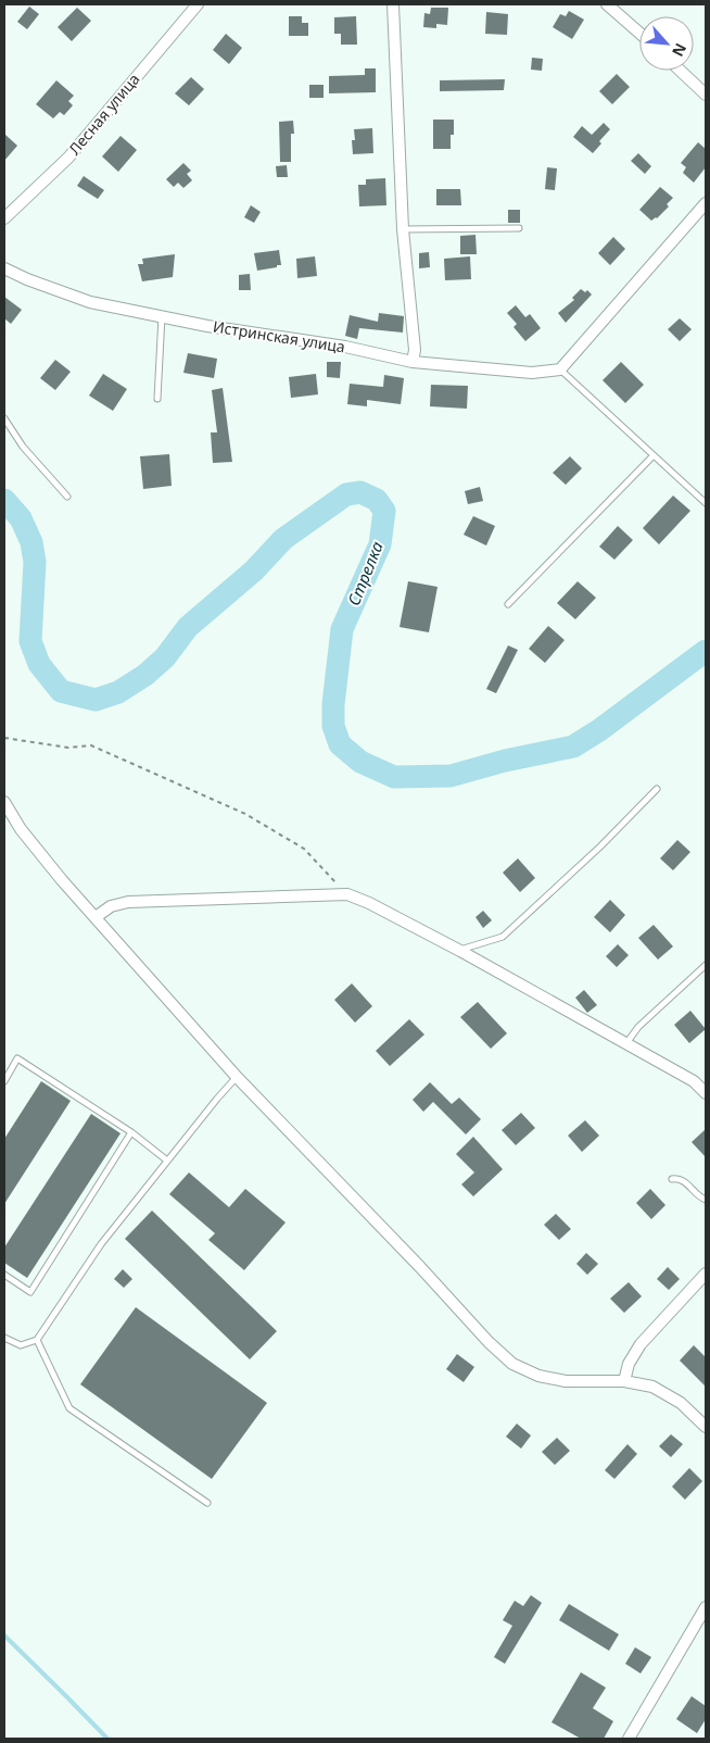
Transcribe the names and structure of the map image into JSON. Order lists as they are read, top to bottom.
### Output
{
  "streets": {
    "street": ["Лесная улица", "Истринская улица"]
  },
  "water": ["Стрелка"],
  "north": "bottom right"
}
